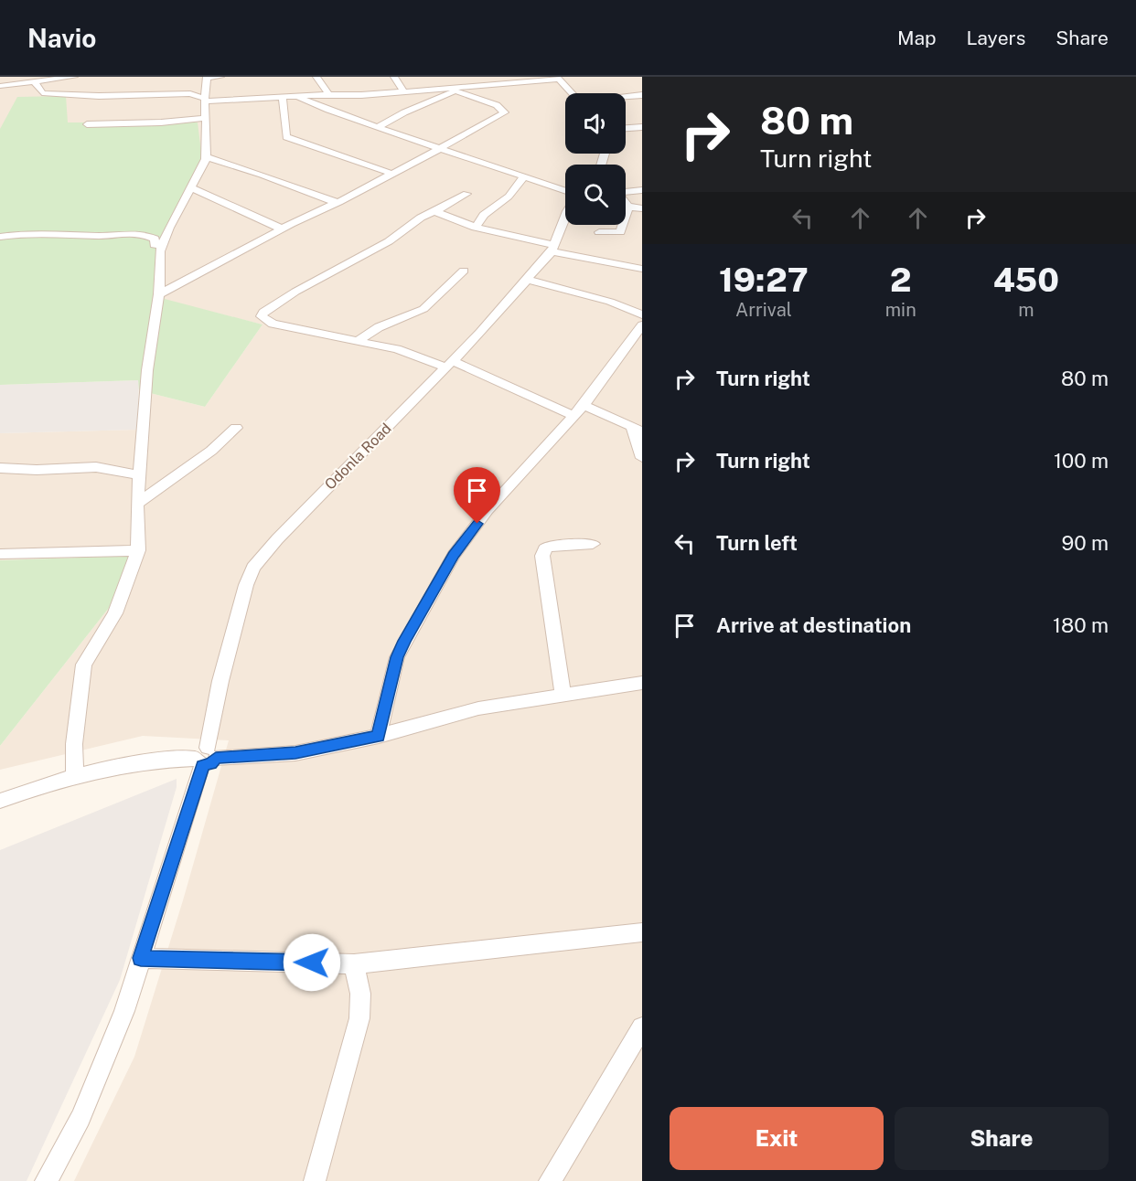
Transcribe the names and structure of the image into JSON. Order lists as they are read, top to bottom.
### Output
{
  "streets": {
    "street": ["Odonla Road"]
  },
  "page": {
    "header": "Navio",
    "nav": ["Map", "Layers", "Share"],
    "turn": ["80 m", "Turn right"],
    "eta": [
      "19:27",
      "Arrival",
      "2",
      "min",
      "450",
      "m"
    ],
    "list": [
      {
        "name": "Turn right",
        "value": "80 m"
      },
      {
        "name": "Turn right",
        "value": "100 m"
      },
      {
        "name": "Turn left",
        "value": "90 m"
      },
      {
        "name": "Arrive at destination",
        "value": "180 m"
      }
    ],
    "buttons": ["Exit", "Share"]
  }
}
